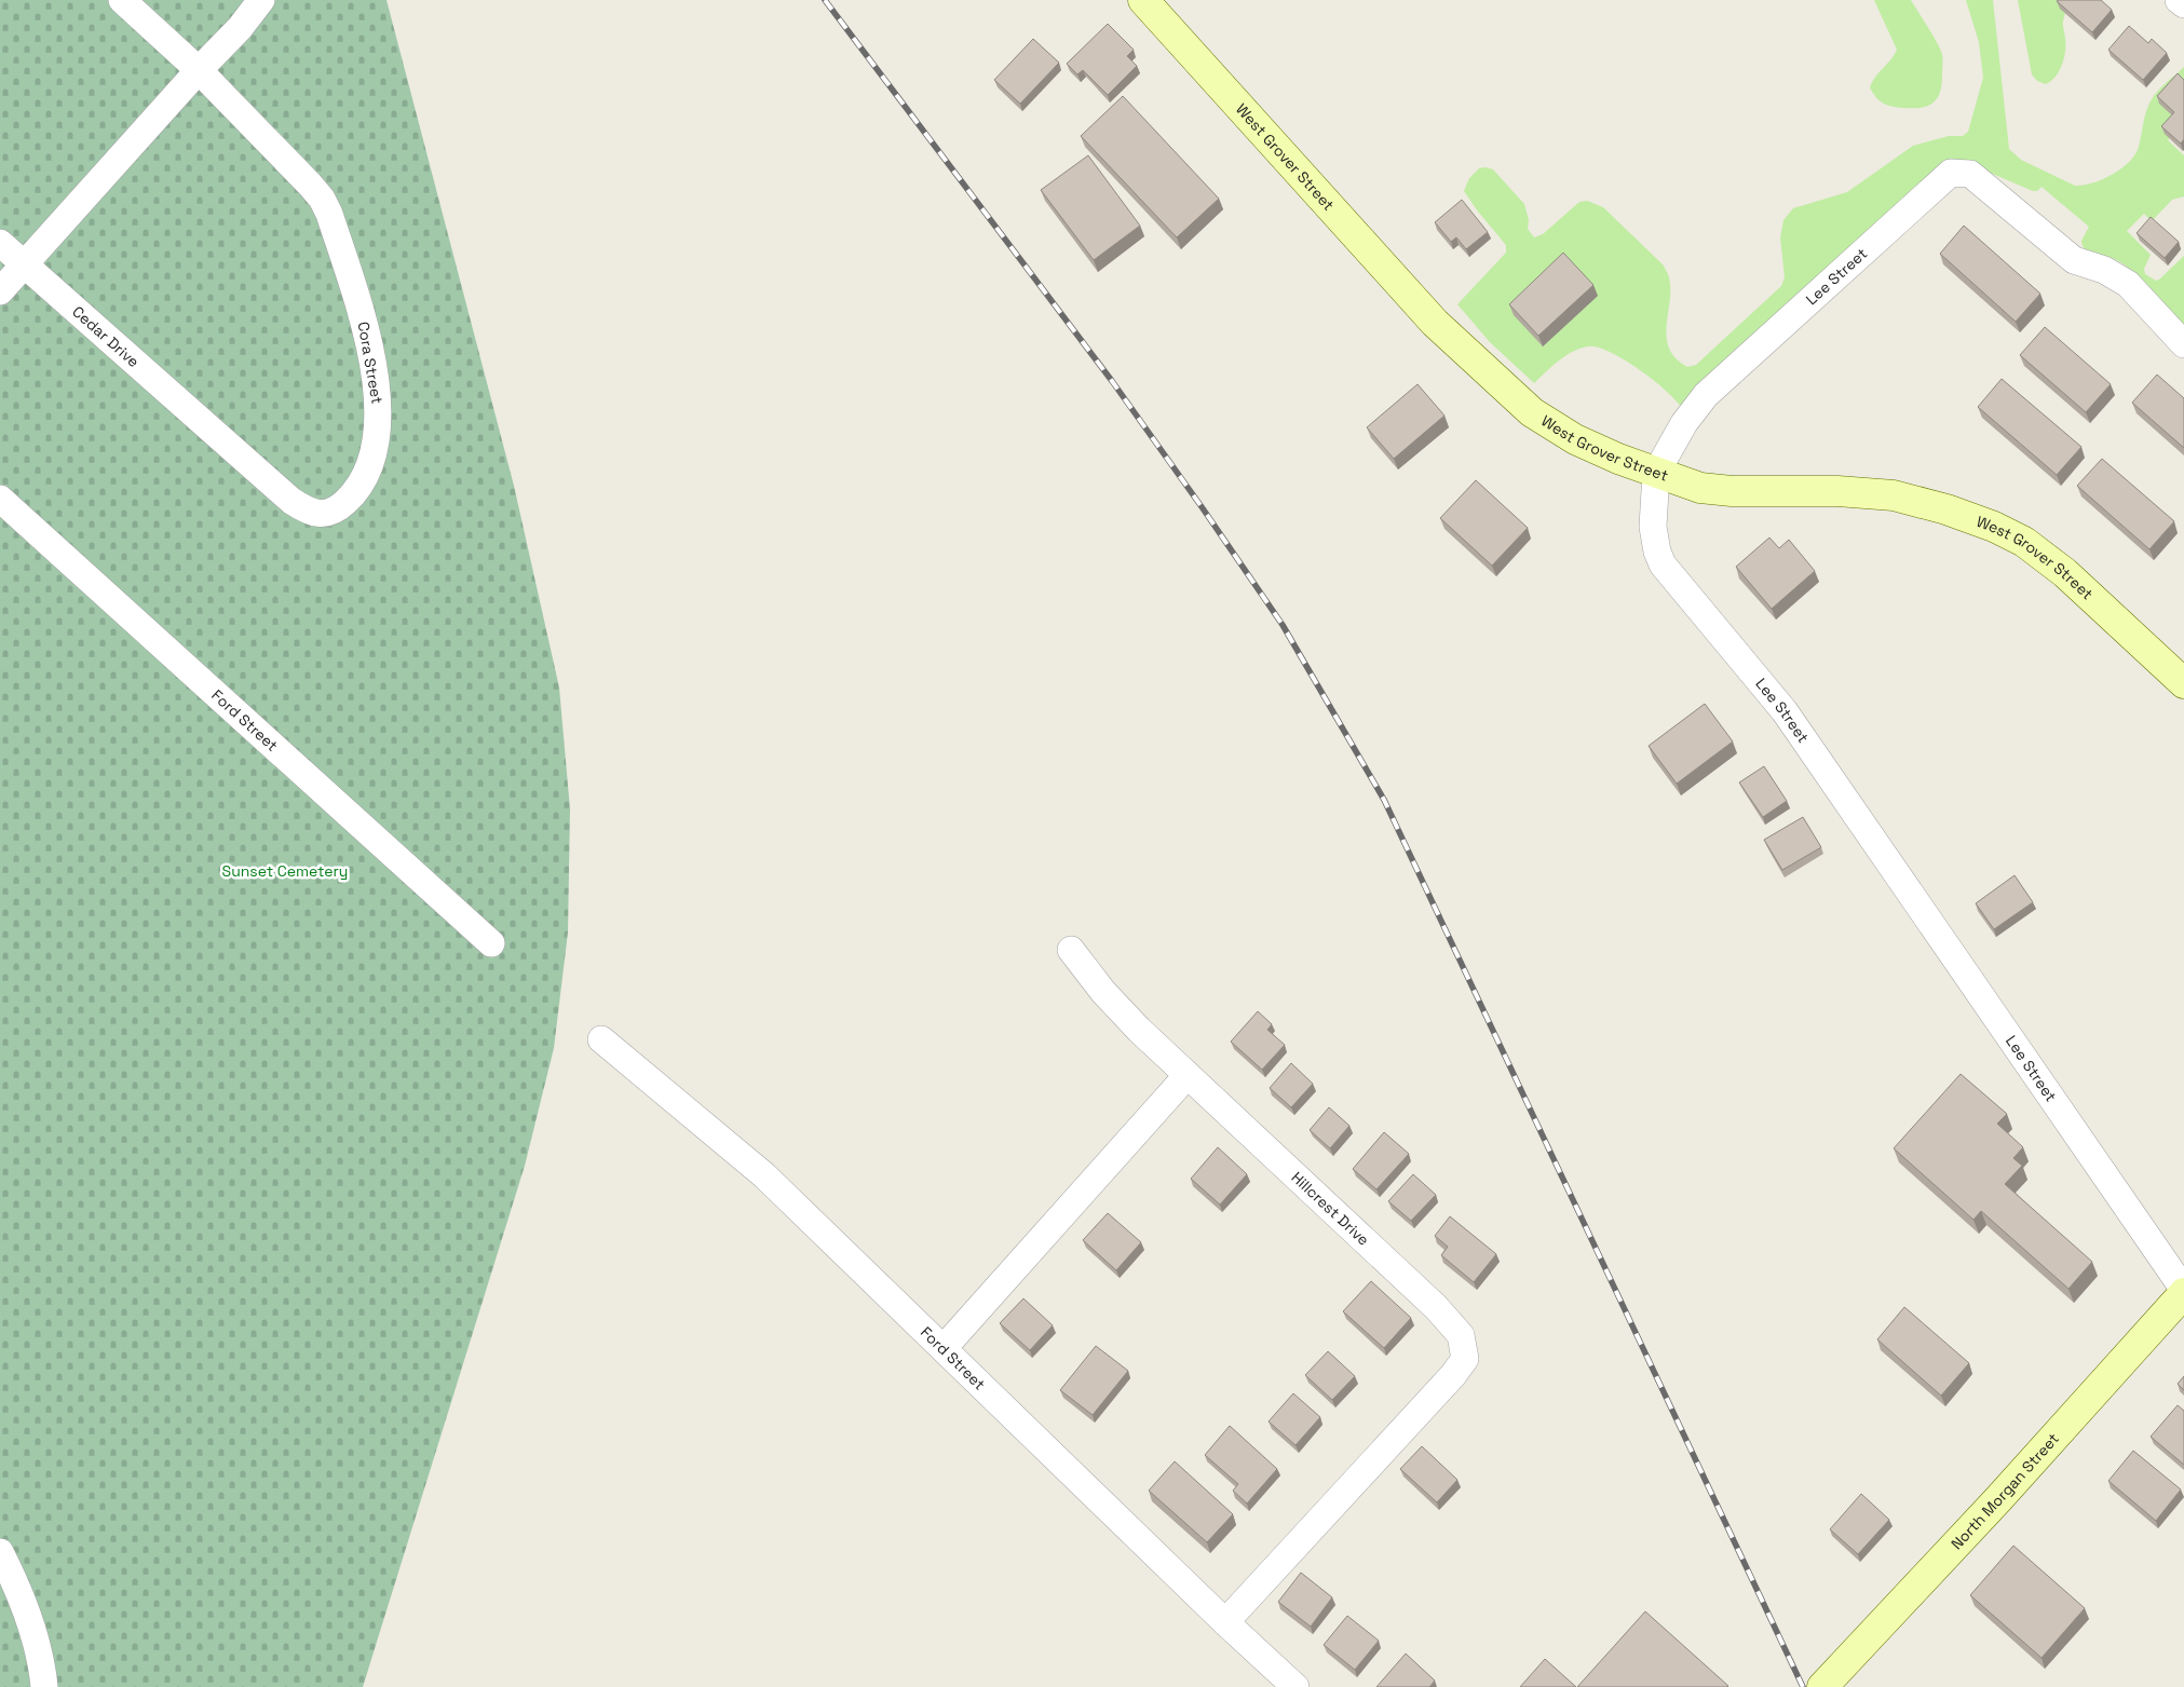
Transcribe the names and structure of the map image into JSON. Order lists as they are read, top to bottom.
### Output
{
  "streets": {
    "street": [
      "West Grover Street",
      "Lee Street",
      "Cedar Drive",
      "Cora Street",
      "Ford Street",
      "Hillcrest Drive",
      "North Morgan Street"
    ]
  },
  "crossings": [
    ["West Grover Street", "Lee Street"],
    ["Lee Street", "North Morgan Street"],
    ["Cedar Drive", "Cora Street"],
    ["Ford Street", "Hillcrest Drive"]
  ],
  "parks": ["Sunset Cemetery"]
}
